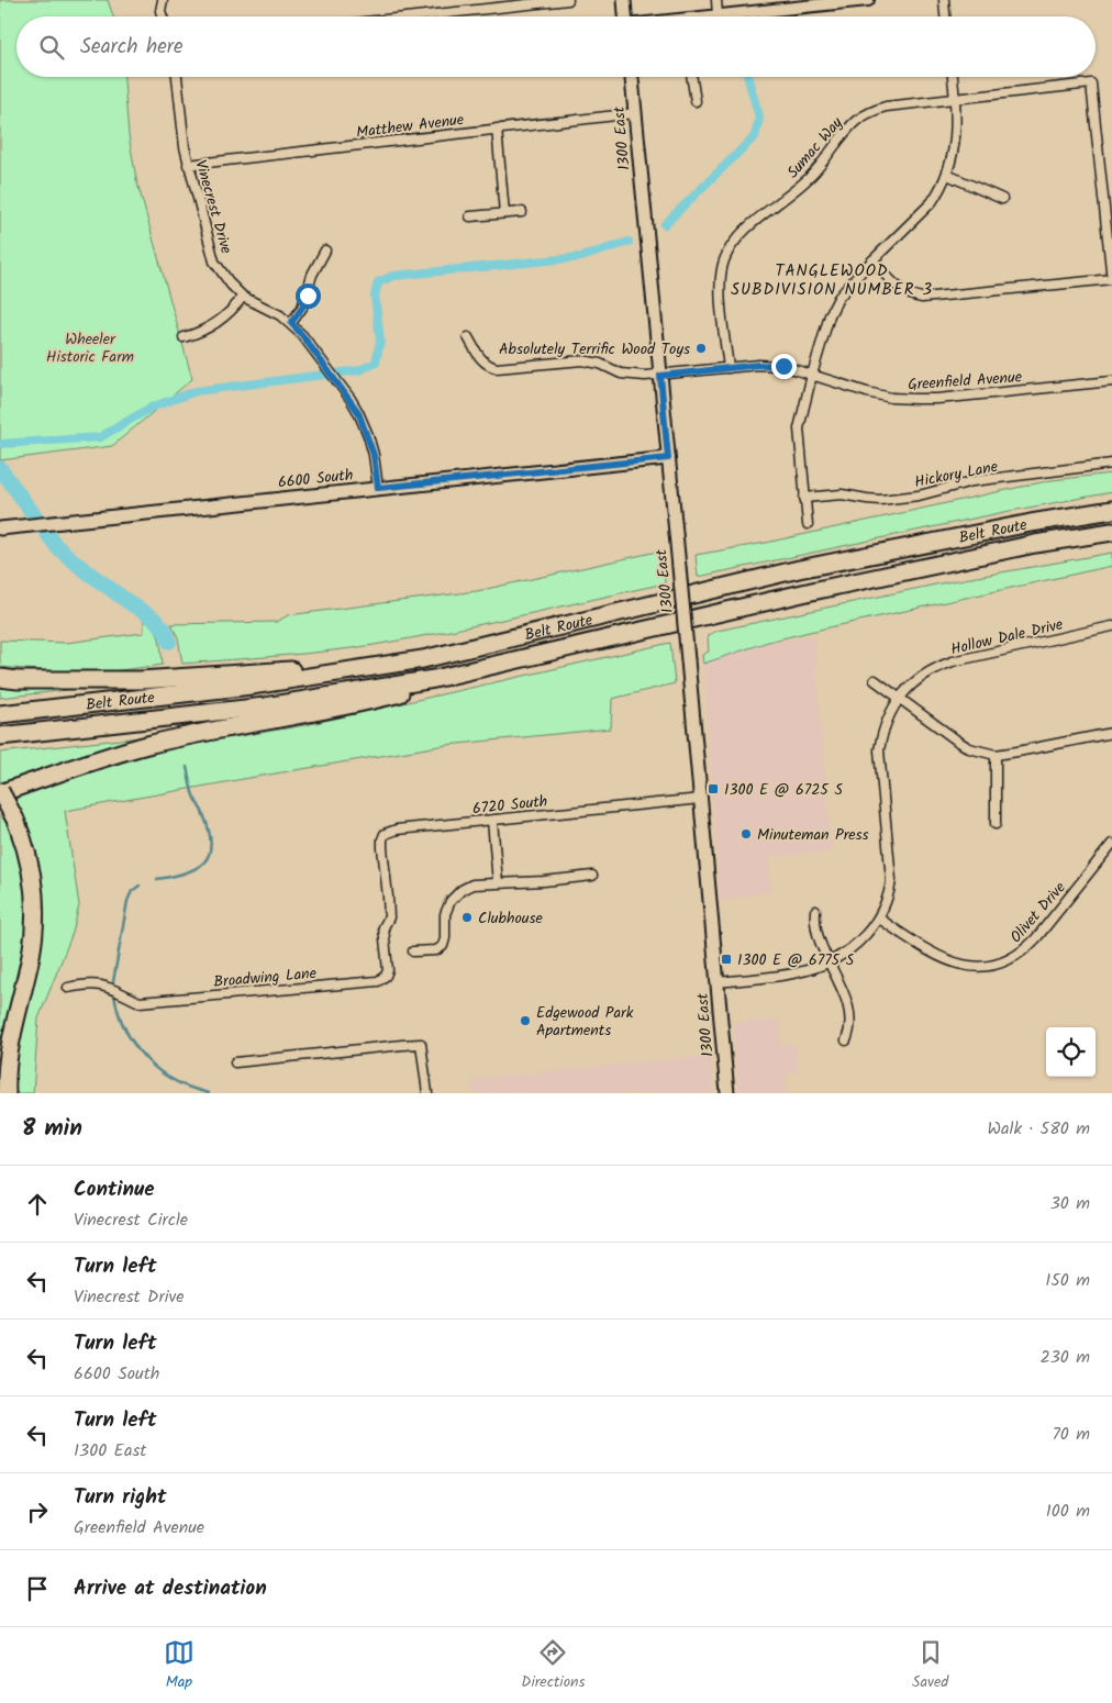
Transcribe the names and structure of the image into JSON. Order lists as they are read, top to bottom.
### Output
{
  "streets": {
    "highway": ["Belt Route"],
    "main road": ["1300 East", "6600 South"],
    "street": [
      "Matthew Avenue",
      "Sumac Way",
      "Vinecrest Drive",
      "Greenfield Avenue",
      "Hickory Lane",
      "Hollow Dale Drive",
      "6720 South",
      "Olivet Drive",
      "Broadwing Lane"
    ]
  },
  "crossings": [
    ["Matthew Avenue", "1300 East"],
    ["Matthew Avenue", "Vinecrest Drive"],
    ["1300 East", "Greenfield Avenue"],
    ["1300 East", "6600 South"],
    ["1300 East", "Hollow Dale Drive"],
    ["1300 East", "6720 South"],
    ["Sumac Way", "Greenfield Avenue"],
    ["Vinecrest Drive", "6600 South"],
    ["Hollow Dale Drive", "Olivet Drive"],
    ["6720 South", "Broadwing Lane"]
  ],
  "districts": ["TANGLEWOOD SUBDIVISION NUMBER 3"],
  "parks": ["Wheeler Historic Farm"],
  "places": {
    "other": [
      "Absolutely Terrific Wood Toys",
      "Minuteman Press",
      "Clubhouse",
      "Edgewood Park Apartments"
    ],
    "transit": ["1300 E @ 6725 S", "1300 E @ 6775 S"]
  },
  "page": {
    "search": "Search here",
    "heading": ["8 min", "Walk · 580 m"],
    "list": [
      ["Continue", "Vinecrest Circle", "30 m"],
      ["Turn left", "Vinecrest Drive", "150 m"],
      ["Turn left", "6600 South", "230 m"],
      ["Turn left", "1300 East", "70 m"],
      ["Turn right", "Greenfield Avenue", "100 m"],
      "Arrive at destination"
    ],
    "nav": ["Map", "Directions", "Saved"]
  }
}
